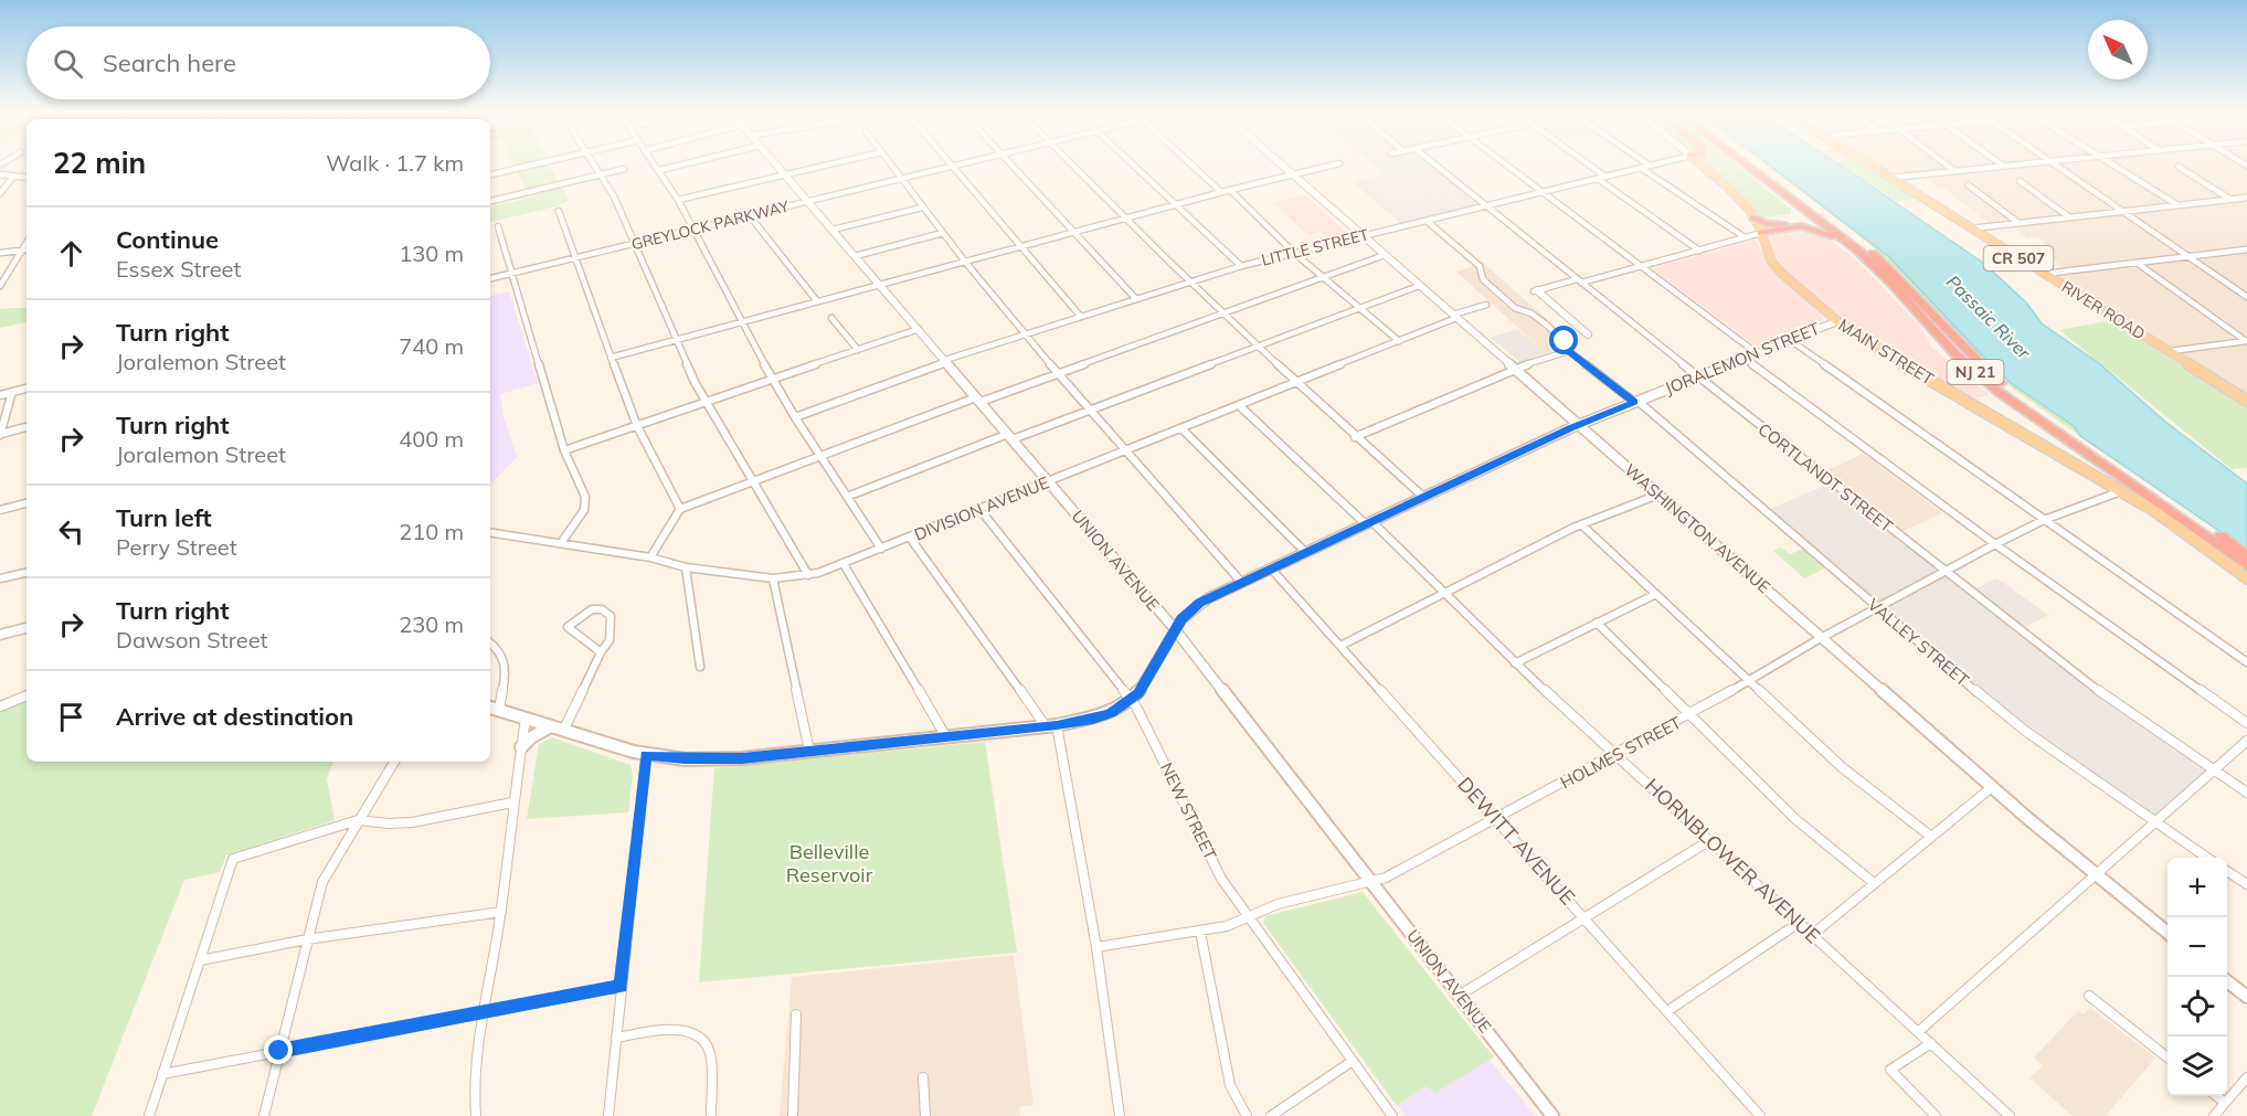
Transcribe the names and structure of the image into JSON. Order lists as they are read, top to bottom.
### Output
{
  "streets": {
    "highway": ["NJ 21"],
    "main road": ["CR 507", "RIVER ROAD", "MAIN STREET"],
    "street": [
      "GREYLOCK PARKWAY",
      "LITTLE STREET",
      "JORALEMON STREET",
      "CORTLANDT STREET",
      "DIVISION AVENUE",
      "WASHINGTON AVENUE",
      "UNION AVENUE",
      "VALLEY STREET",
      "HOLMES STREET",
      "NEW STREET",
      "DEWITT AVENUE",
      "HORNBLOWER AVENUE"
    ]
  },
  "crossings": [
    ["GREYLOCK PARKWAY", "UNION AVENUE"],
    ["LITTLE STREET", "CORTLANDT STREET"],
    ["LITTLE STREET", "WASHINGTON AVENUE"],
    ["LITTLE STREET", "UNION AVENUE"],
    ["LITTLE STREET", "VALLEY STREET"],
    ["MAIN STREET", "JORALEMON STREET"],
    ["MAIN STREET", "HOLMES STREET"],
    ["JORALEMON STREET", "CORTLANDT STREET"],
    ["JORALEMON STREET", "WASHINGTON AVENUE"],
    ["JORALEMON STREET", "UNION AVENUE"],
    ["JORALEMON STREET", "VALLEY STREET"],
    ["JORALEMON STREET", "NEW STREET"],
    ["JORALEMON STREET", "DEWITT AVENUE"],
    ["JORALEMON STREET", "HORNBLOWER AVENUE"],
    ["CORTLANDT STREET", "HOLMES STREET"],
    ["DIVISION AVENUE", "WASHINGTON AVENUE"],
    ["DIVISION AVENUE", "UNION AVENUE"],
    ["DIVISION AVENUE", "NEW STREET"],
    ["DIVISION AVENUE", "HORNBLOWER AVENUE"],
    ["WASHINGTON AVENUE", "HOLMES STREET"],
    ["UNION AVENUE", "HOLMES STREET"],
    ["VALLEY STREET", "HOLMES STREET"],
    ["HOLMES STREET", "NEW STREET"],
    ["HOLMES STREET", "DEWITT AVENUE"],
    ["HOLMES STREET", "HORNBLOWER AVENUE"]
  ],
  "water": ["Passaic River"],
  "parks": ["Belleville Reservoir"],
  "north": "top left",
  "page": {
    "search": "Search here",
    "heading": ["22 min", "Walk · 1.7 km"],
    "list": [
      ["Continue", "Essex Street", "130 m"],
      ["Turn right", "Joralemon Street", "740 m"],
      ["Turn right", "Joralemon Street", "400 m"],
      ["Turn left", "Perry Street", "210 m"],
      ["Turn right", "Dawson Street", "230 m"],
      "Arrive at destination"
    ],
    "map_buttons": ["+", "−"]
  }
}
